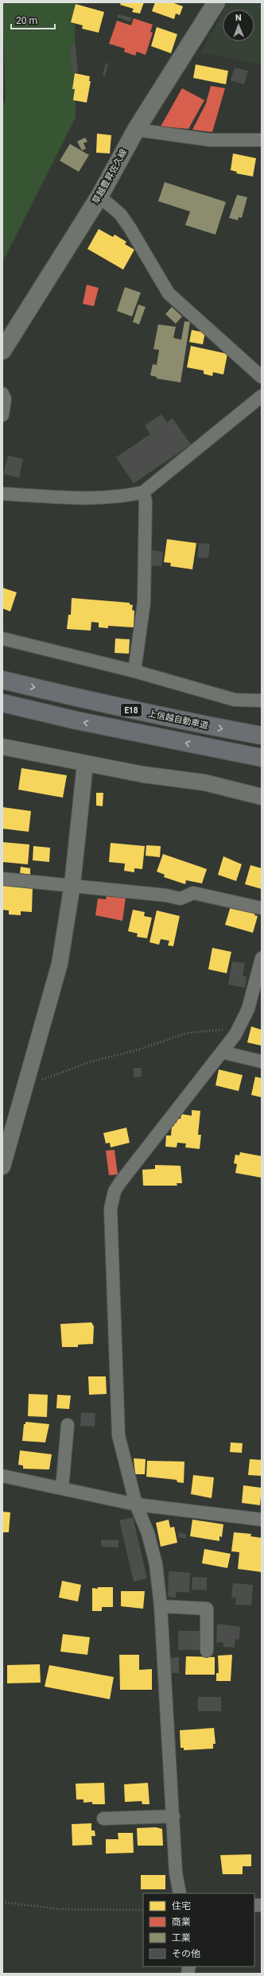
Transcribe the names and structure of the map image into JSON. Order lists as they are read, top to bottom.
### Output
{
  "streets": {
    "highway": ["E18", "上信越自動車道"],
    "main road": ["草越豊昇佐久線"]
  },
  "legend": [
    "住宅",
    "商業",
    "工業",
    "その他"
  ],
  "scale_bar": "20 m",
  "north": "top"
}
